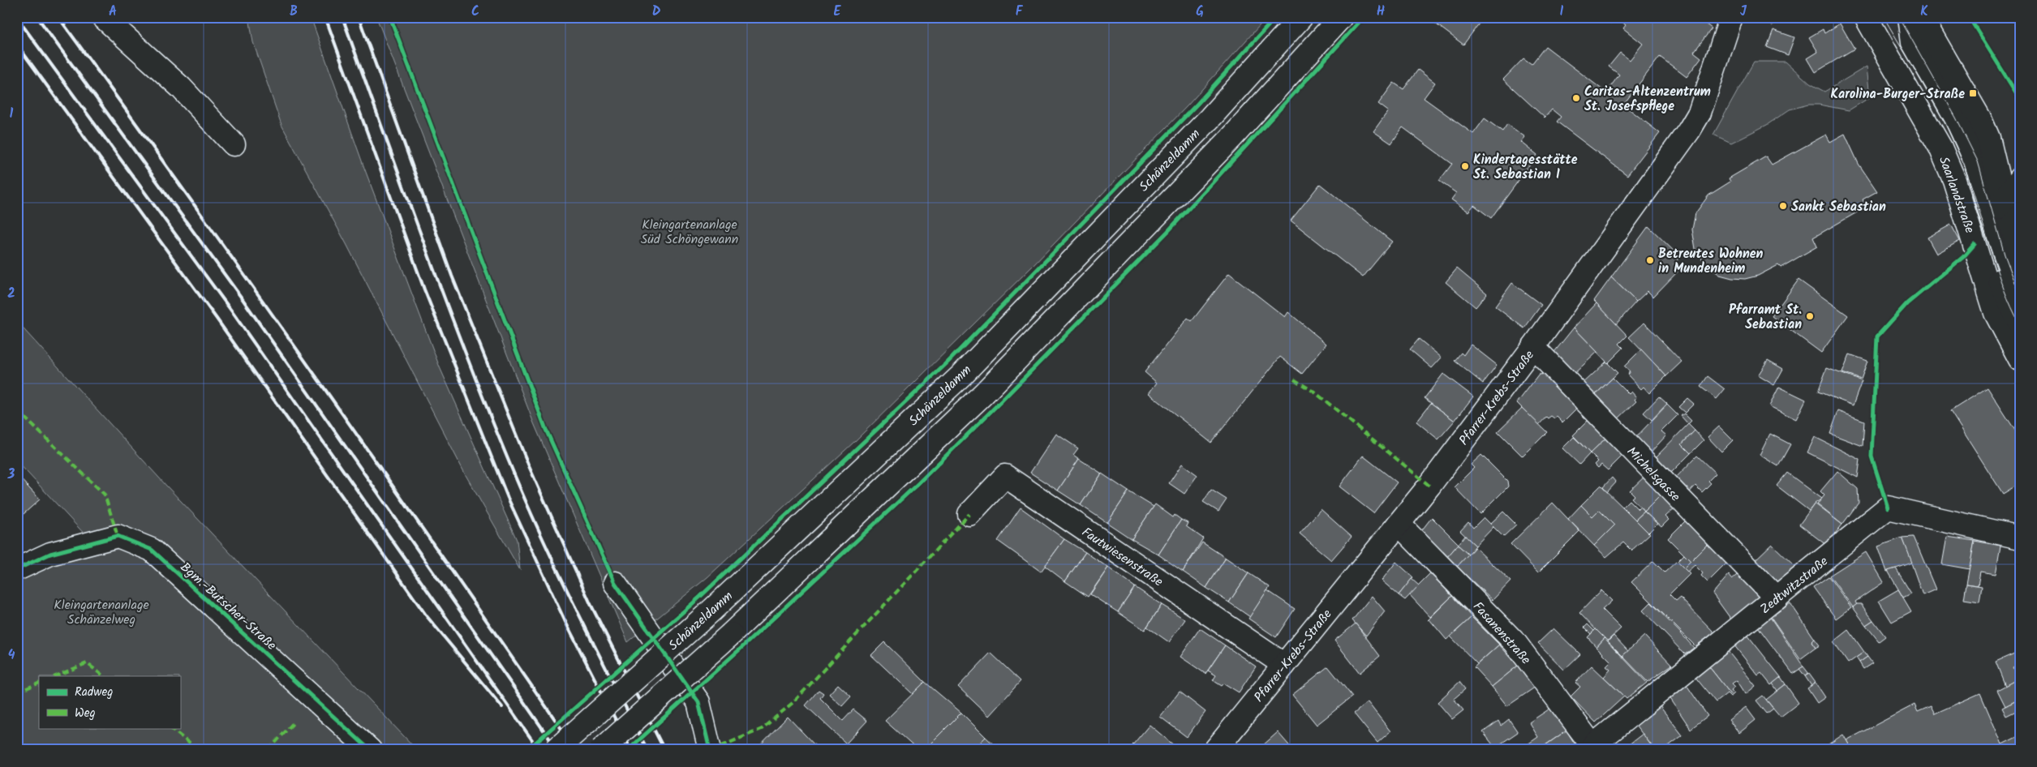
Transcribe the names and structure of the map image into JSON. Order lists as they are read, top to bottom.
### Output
{
  "streets": {
    "street": [
      "Schänzeldamm",
      "Saarlandstraße",
      "Pfarrer-Krebs-Straße",
      "Michelsgasse",
      "Fautwiesenstraße",
      "Zedtwitzstraße",
      "Bgm.-Butscher-Straße",
      "Fasanenstraße"
    ]
  },
  "crossings": [
    ["Pfarrer-Krebs-Straße", "Michelsgasse"],
    ["Pfarrer-Krebs-Straße", "Fautwiesenstraße"],
    ["Pfarrer-Krebs-Straße", "Fasanenstraße"],
    ["Michelsgasse", "Zedtwitzstraße"],
    ["Zedtwitzstraße", "Fasanenstraße"]
  ],
  "parks": ["Kleingartenanlage Süd Schöngewann", "Kleingartenanlage Schänzelweg"],
  "places": {
    "transit": ["Karolina-Burger-Straße"],
    "other": [
      "Caritas-Altenzentrum St. Josefspflege",
      "Kindertagesstätte St. Sebastian I",
      "Sankt Sebastian",
      "Betreutes Wohnen in Mundenheim",
      "Pfarramt St. Sebastian"
    ]
  },
  "legend": ["Radweg", "Weg"],
  "grid": {
    "columns": [
      "A",
      "B",
      "C",
      "D",
      "E",
      "F",
      "G",
      "H",
      "I",
      "J",
      "K"
    ],
    "rows": [
      "1",
      "2",
      "3",
      "4"
    ]
  }
}
